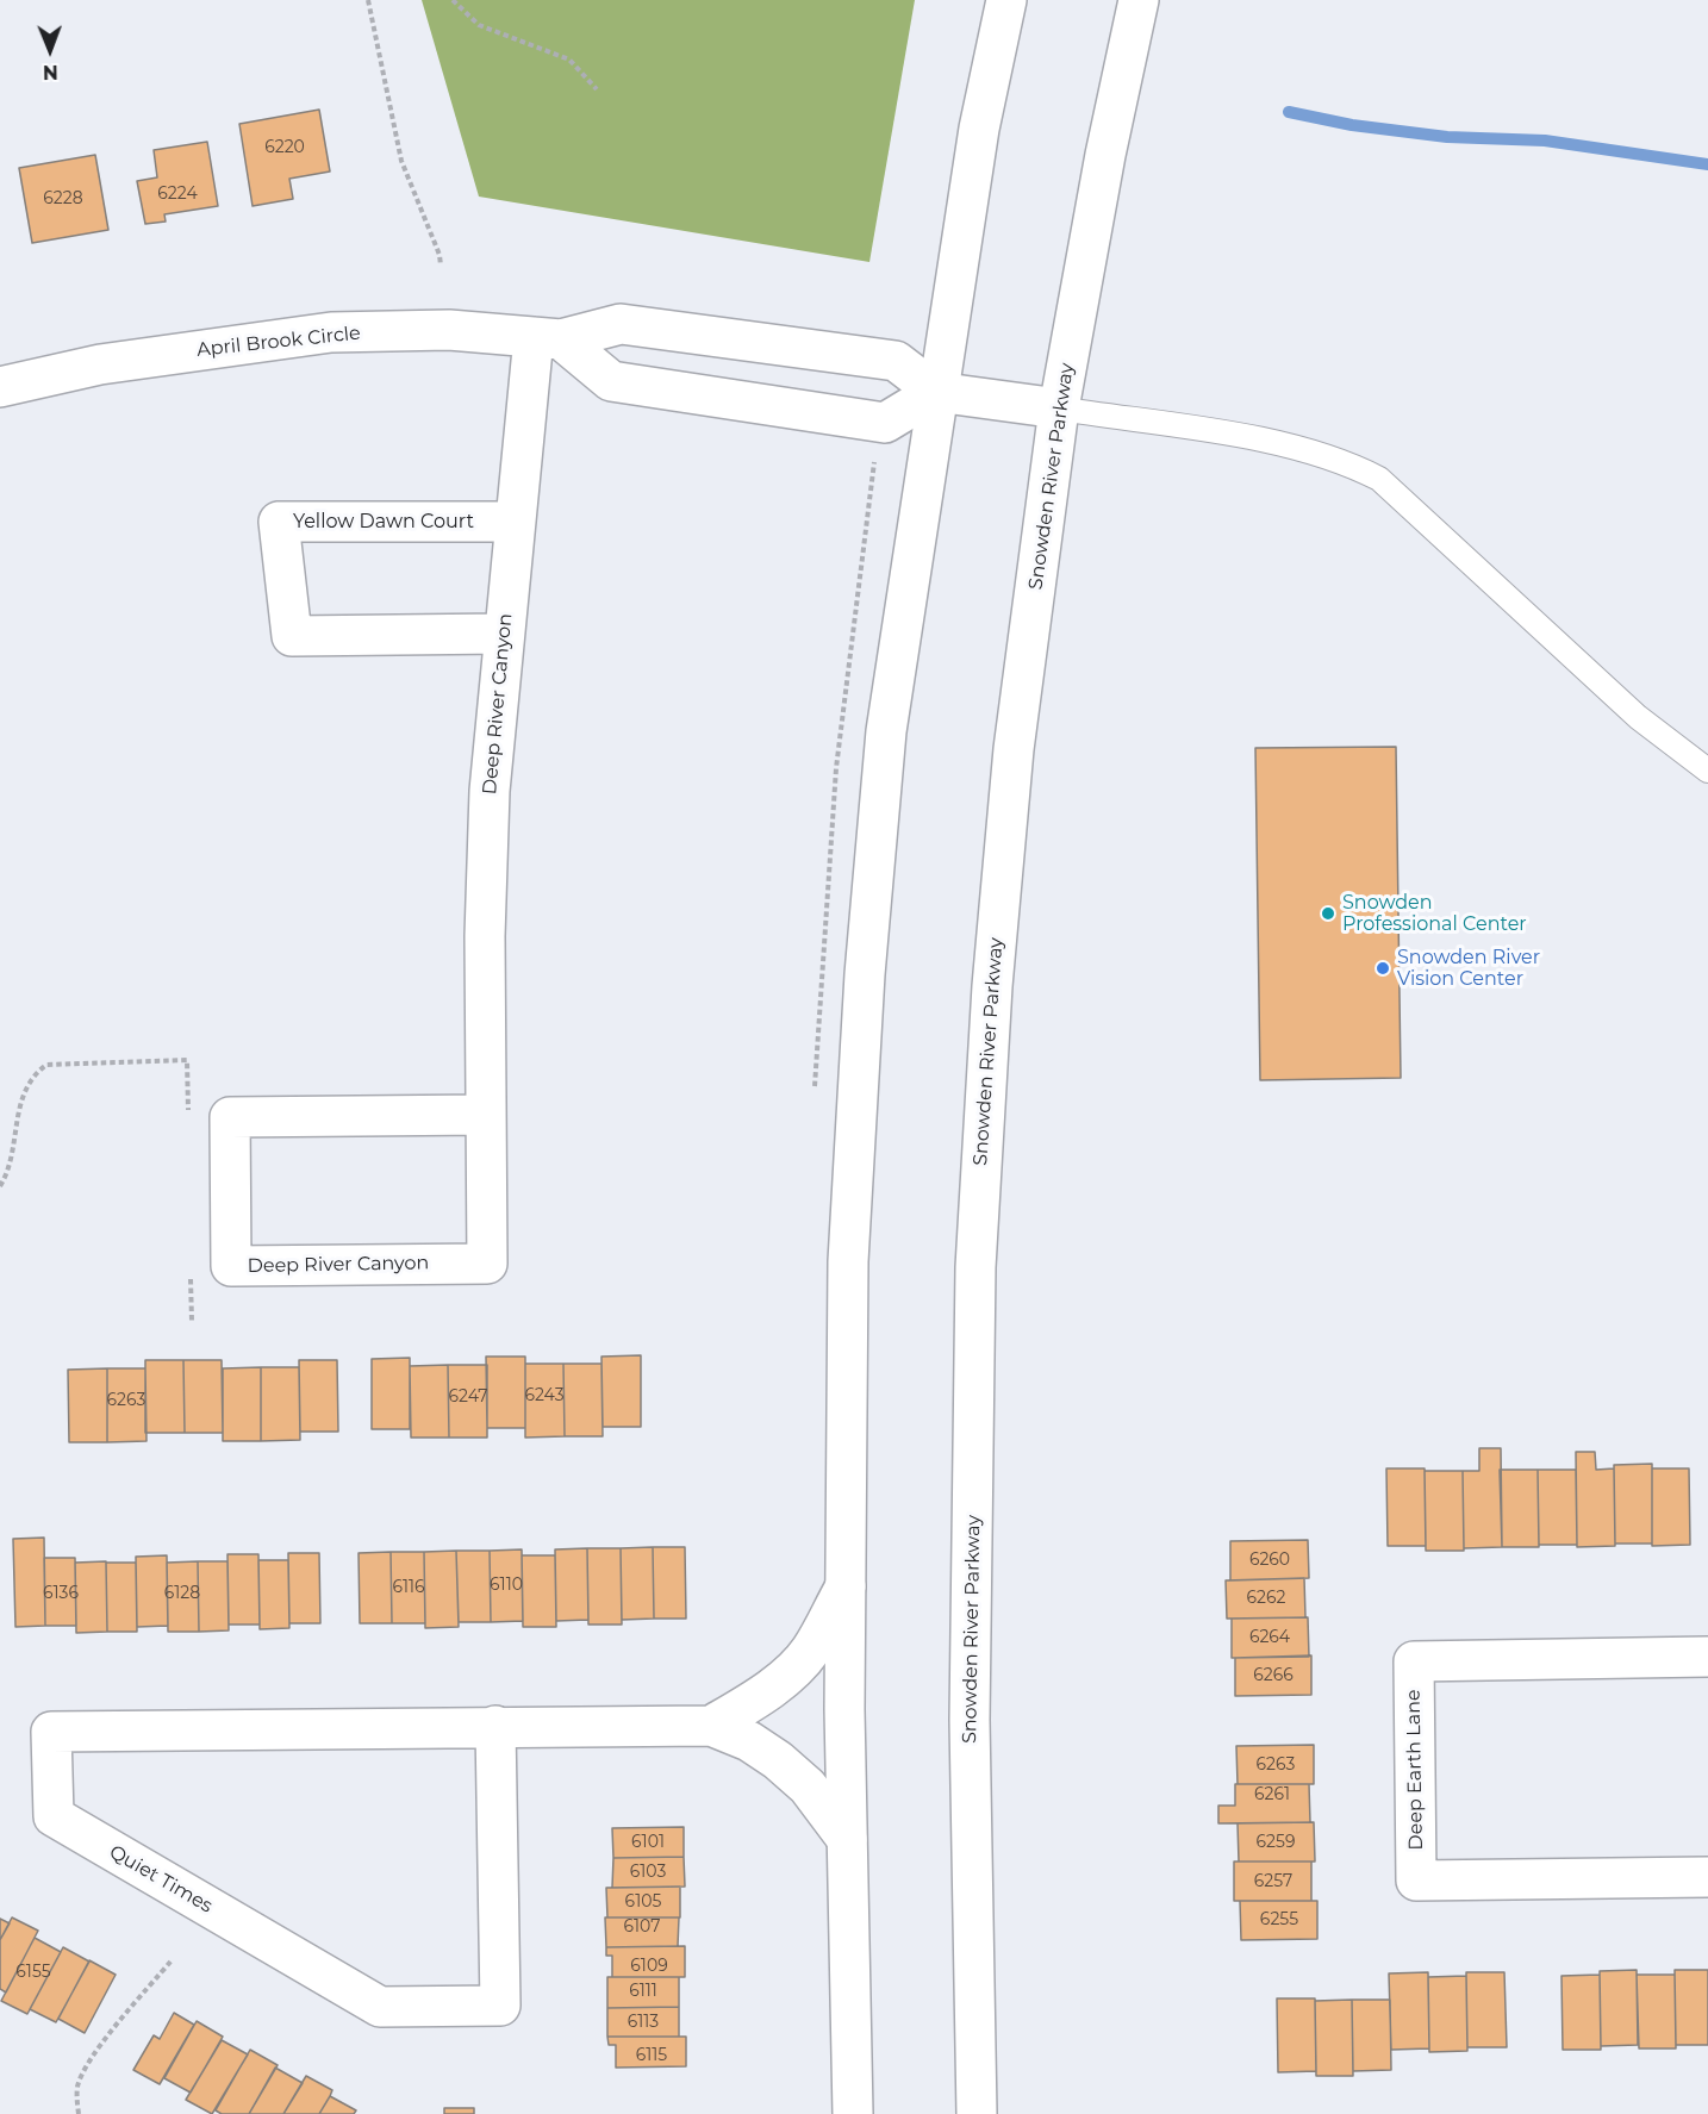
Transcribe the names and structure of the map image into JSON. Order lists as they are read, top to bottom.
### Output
{
  "streets": {
    "street": [
      "April Brook Circle",
      "Snowden River Parkway",
      "Yellow Dawn Court",
      "Deep River Canyon",
      "Deep Earth Lane",
      "Quiet Times"
    ]
  },
  "crossings": [
    ["April Brook Circle", "Snowden River Parkway"],
    ["April Brook Circle", "Deep River Canyon"],
    ["Yellow Dawn Court", "Deep River Canyon"]
  ],
  "places": ["Snowden Professional Center", "Snowden River Vision Center"],
  "house_numbers": [
    "6220",
    "6224",
    "6228",
    "6243",
    "6247",
    "6263",
    "6260",
    "6110",
    "6116",
    "6136",
    "6128",
    "6262",
    "6264",
    "6266",
    "6263",
    "6261",
    "6101",
    "6259",
    "6103",
    "6257",
    "6105",
    "6255",
    "6107",
    "6109",
    "6155",
    "6111",
    "6113",
    "6115"
  ],
  "north": "bottom"
}
